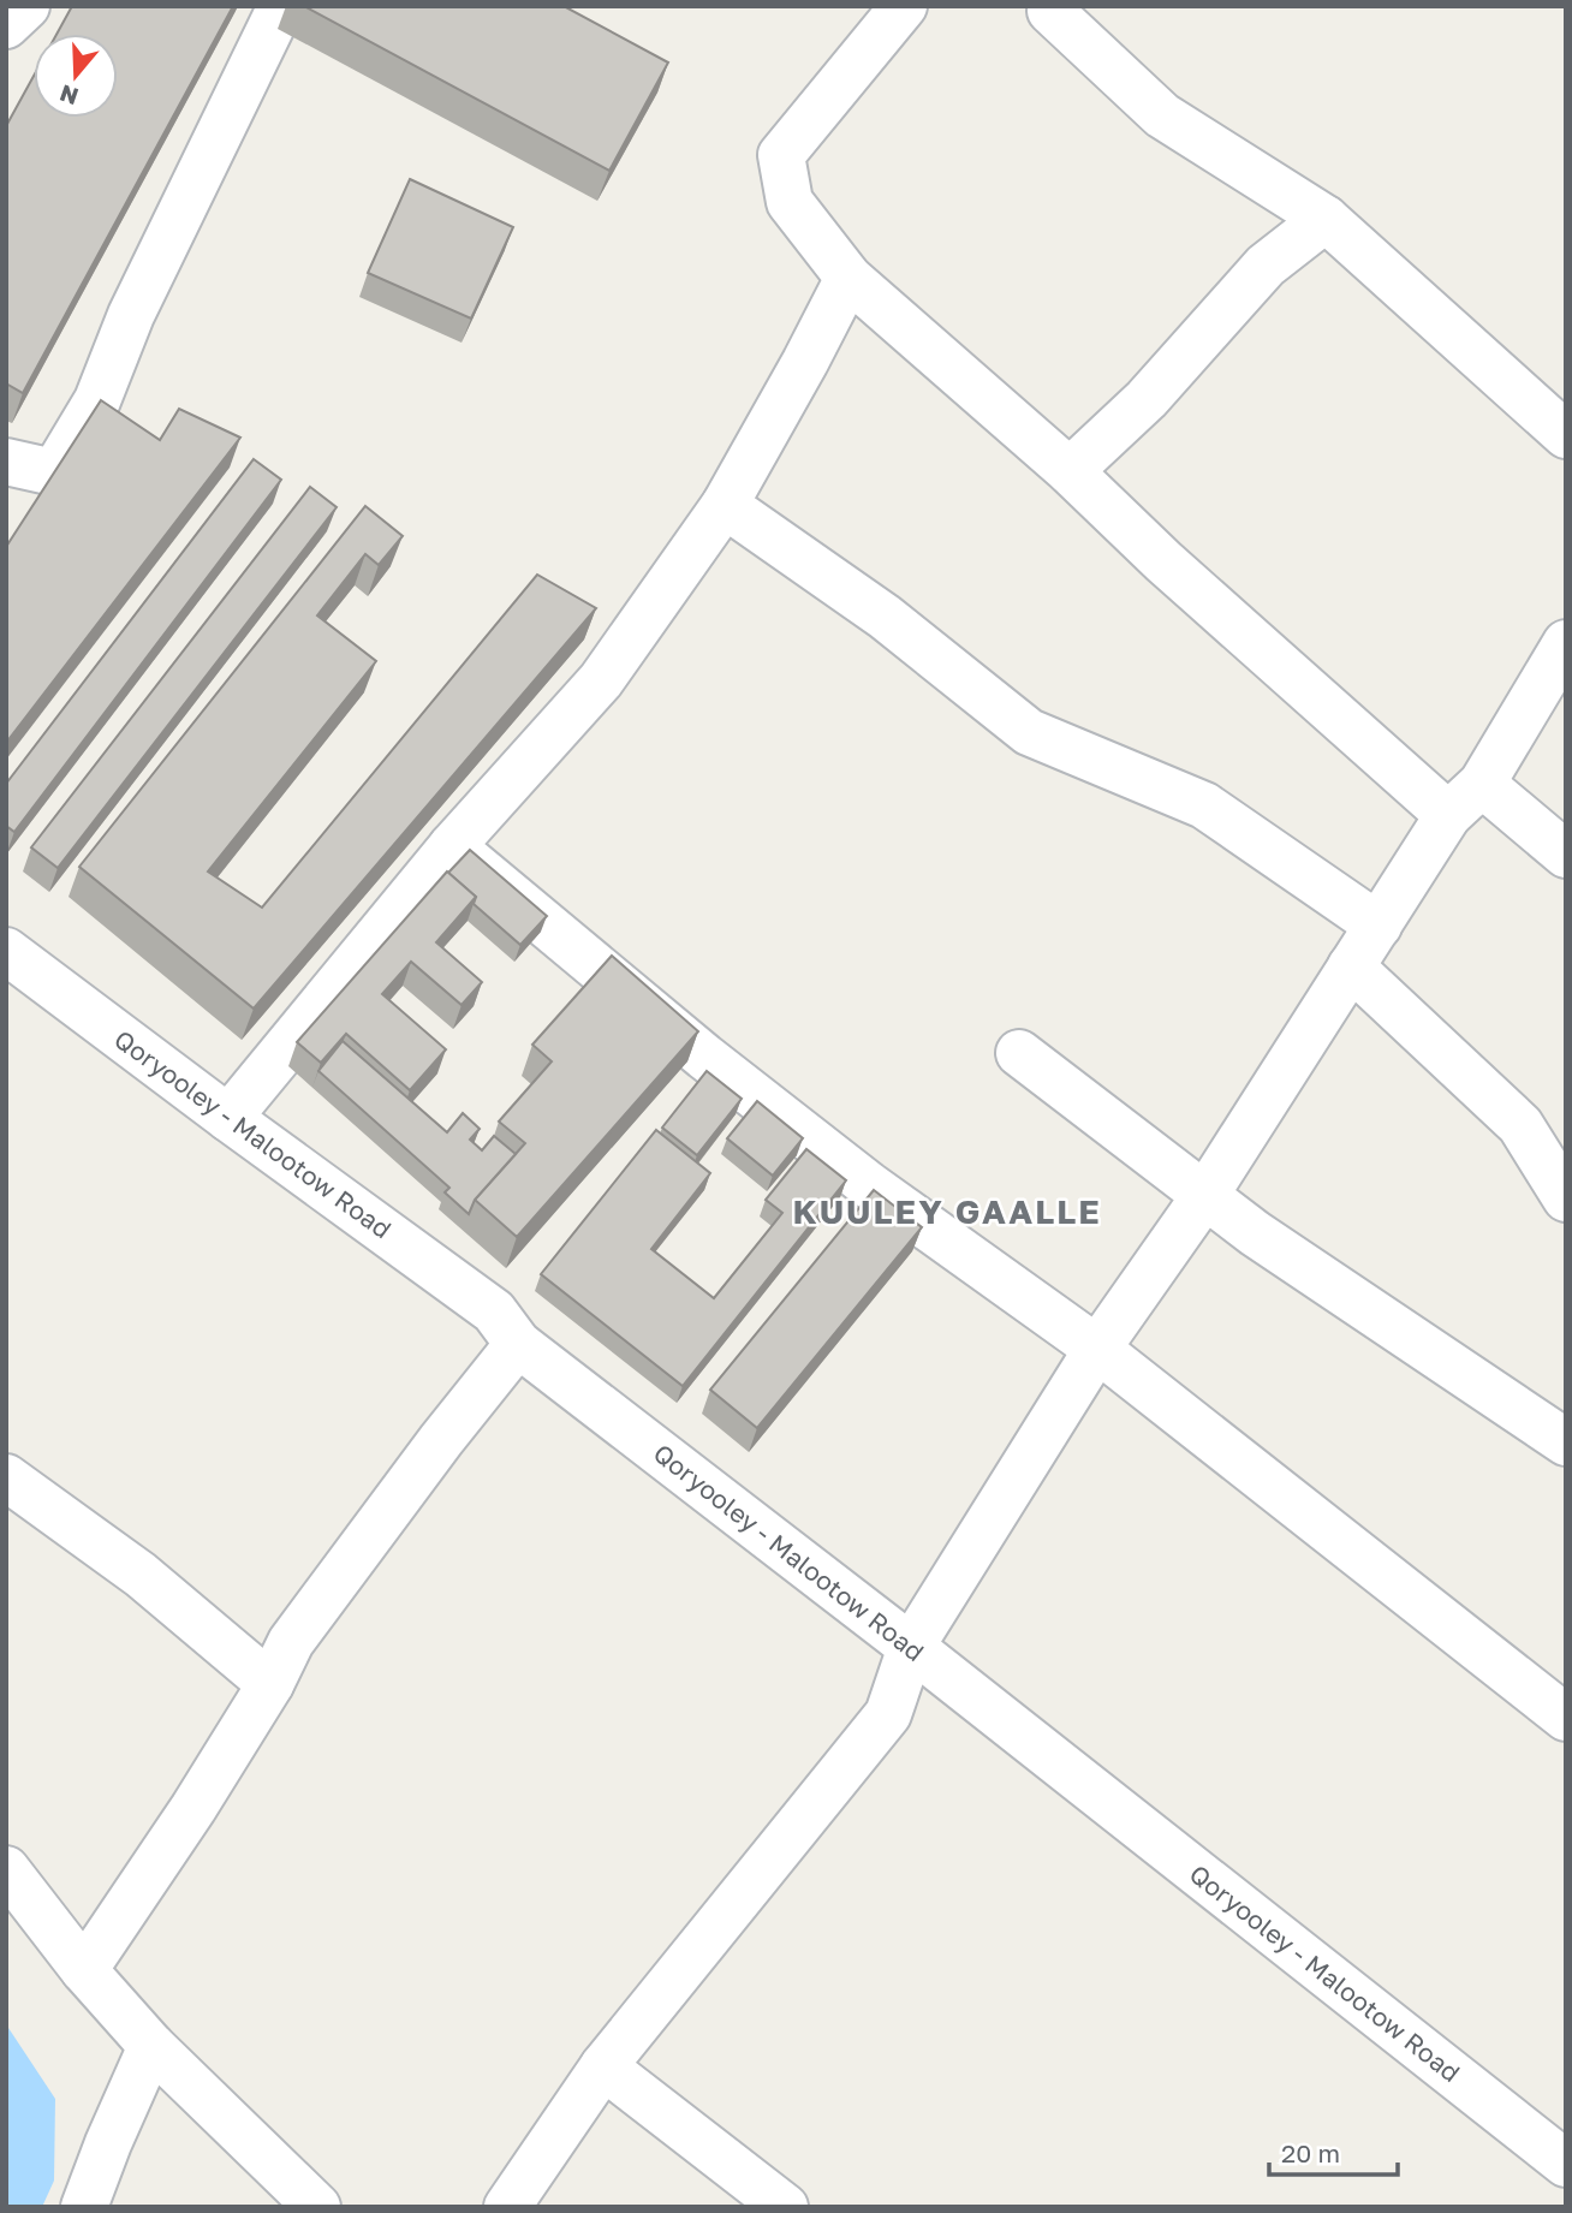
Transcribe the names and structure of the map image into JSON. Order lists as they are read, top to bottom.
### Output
{
  "streets": {
    "street": ["Qoryooley - Malootow Road"]
  },
  "districts": ["KUULEY GAALLE"],
  "scale_bar": "20 m",
  "north": "bottom"
}
